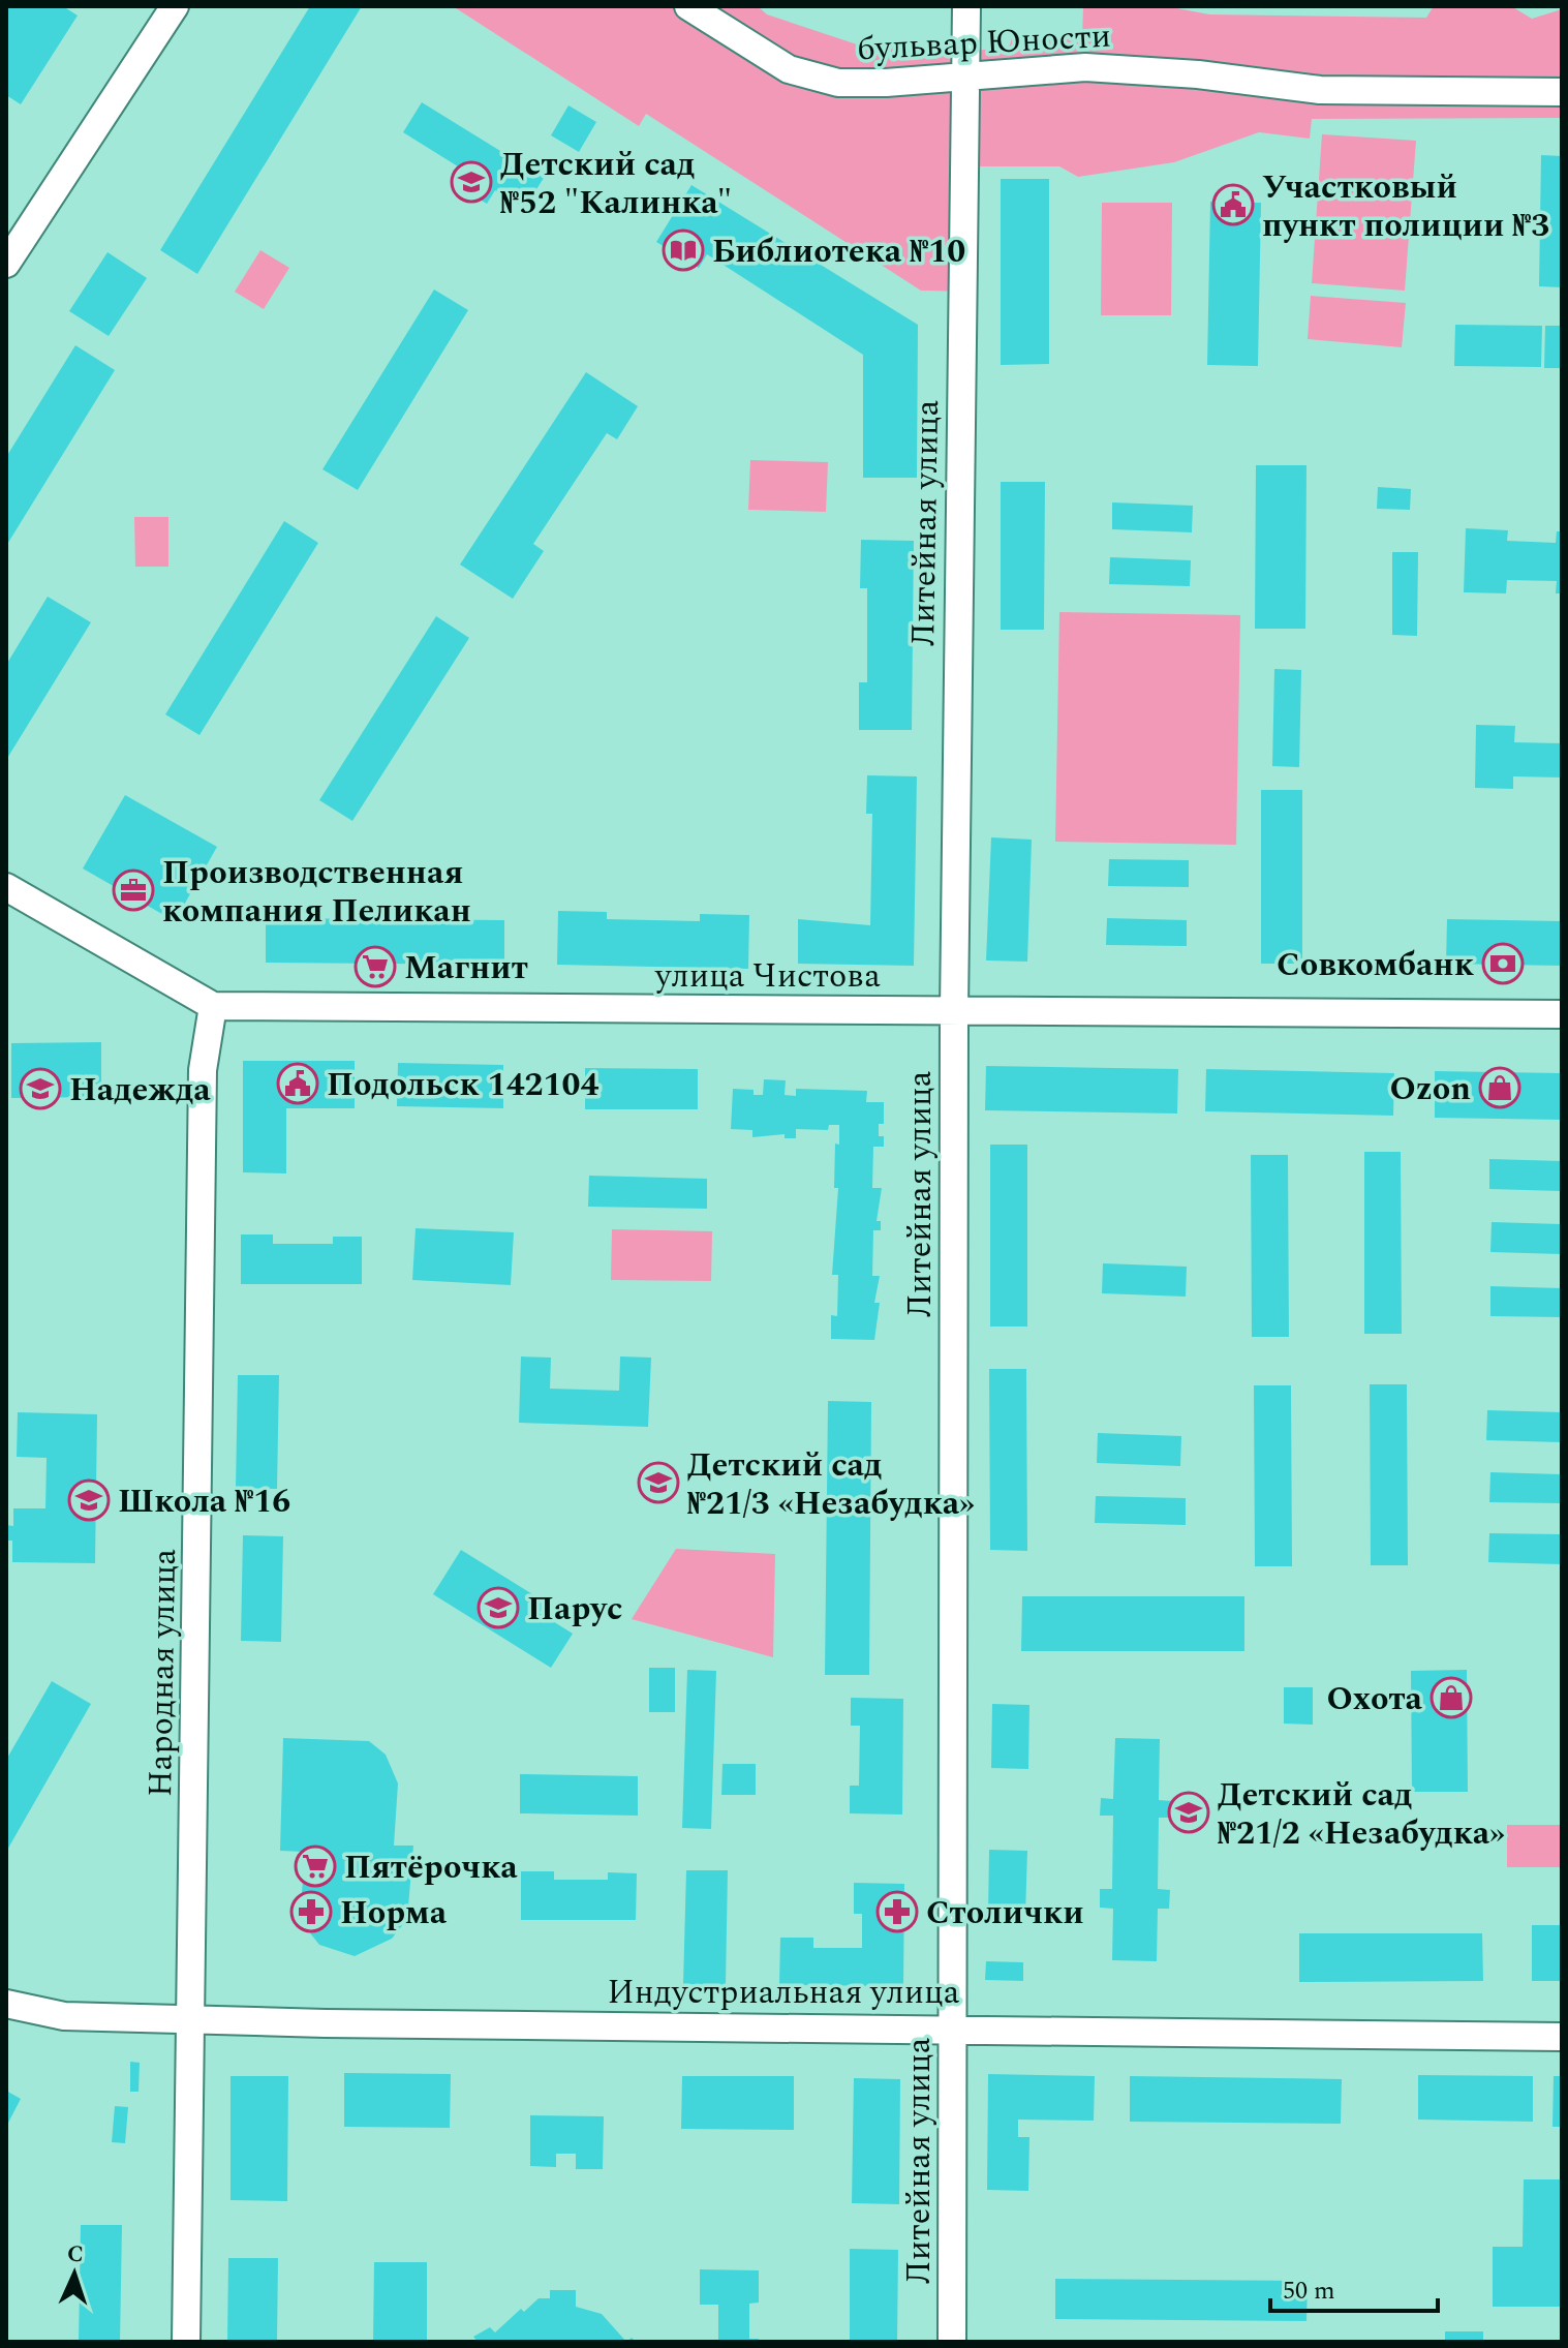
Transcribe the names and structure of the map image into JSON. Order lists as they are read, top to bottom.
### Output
{
  "streets": {
    "street": [
      "бульвар Юности",
      "Литейная улица",
      "улица Чистова",
      "Народная улица",
      "Индустриальная улица"
    ]
  },
  "crossings": [
    ["бульвар Юности", "Литейная улица"],
    ["Литейная улица", "улица Чистова"],
    ["Литейная улица", "Индустриальная улица"],
    ["улица Чистова", "Народная улица"],
    ["Народная улица", "Индустриальная улица"]
  ],
  "places": {
    "school or university": [
      "Детский сад №52 \"Калинка\"",
      "Надежда",
      "Детский сад №21/3 «Незабудка»",
      "Школа №16",
      "Парус",
      "Детский сад №21/2 «Незабудка»"
    ],
    "public building": ["Участковый пункт полиции №3", "Подольск 142104"],
    "library": ["Библиотека №10"],
    "office": ["Производственная компания Пеликан"],
    "bank": ["Совкомбанк"],
    "supermarket": ["Магнит", "Пятёрочка"],
    "shop": ["Ozon", "Охота"],
    "pharmacy": ["Норма", "Столички"]
  },
  "scale_bar": "50 m",
  "north": "top"
}
